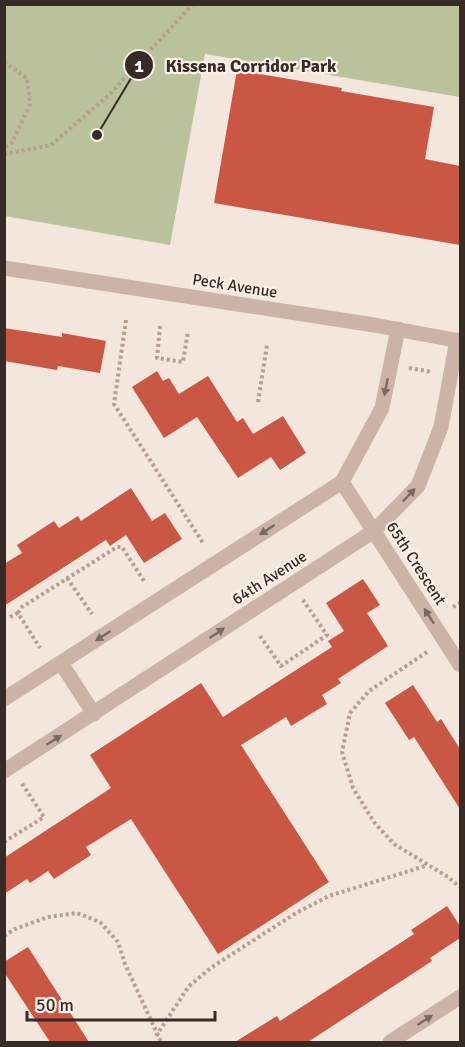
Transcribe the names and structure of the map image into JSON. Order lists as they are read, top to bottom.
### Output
{
  "streets": {
    "street": ["Peck Avenue", "65th Crescent", "64th Avenue"]
  },
  "crossings": [
    ["Peck Avenue", "64th Avenue"],
    ["65th Crescent", "64th Avenue"]
  ],
  "one_way": ["65th Crescent"],
  "places": ["Kissena Corridor Park"],
  "scale_bar": "50 m"
}
